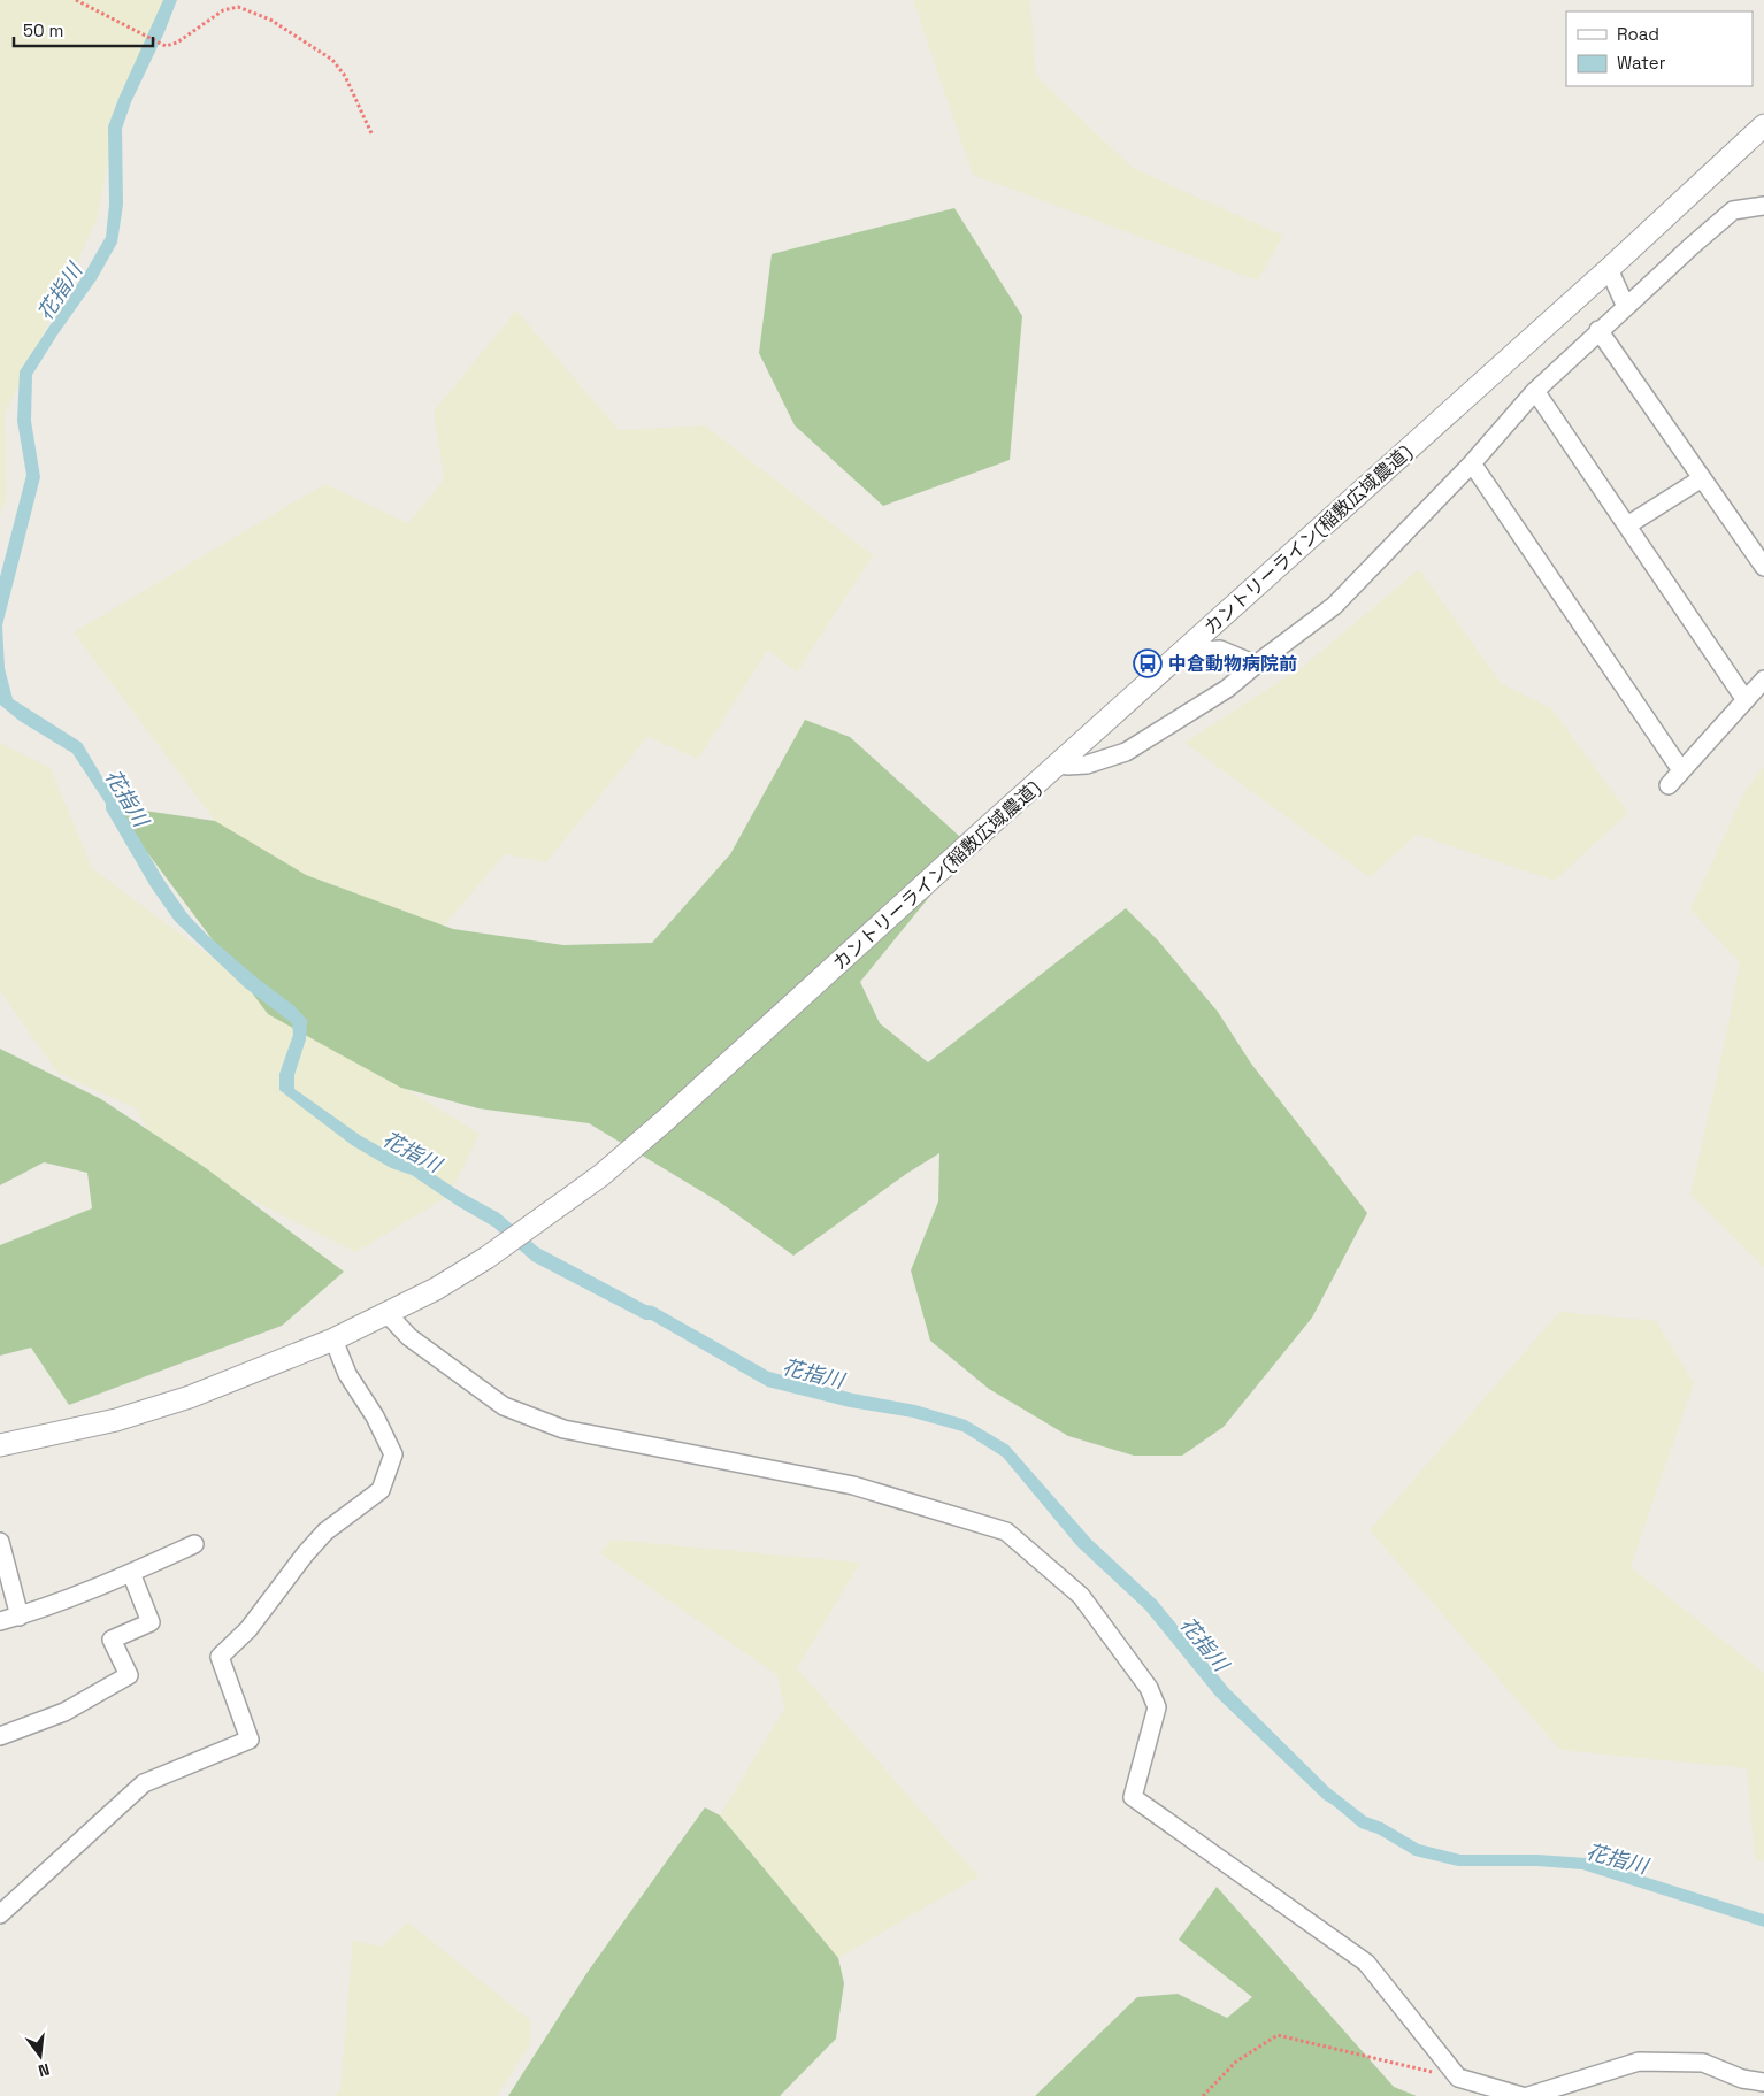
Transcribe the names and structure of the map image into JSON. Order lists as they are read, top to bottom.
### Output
{
  "streets": {
    "street": ["カントリーライン(稲敷広域農道)"]
  },
  "water": ["花指川"],
  "places": {
    "bus stop": ["中倉動物病院前"]
  },
  "legend": ["Road", "Water"],
  "scale_bar": "50 m",
  "north": "bottom"
}
